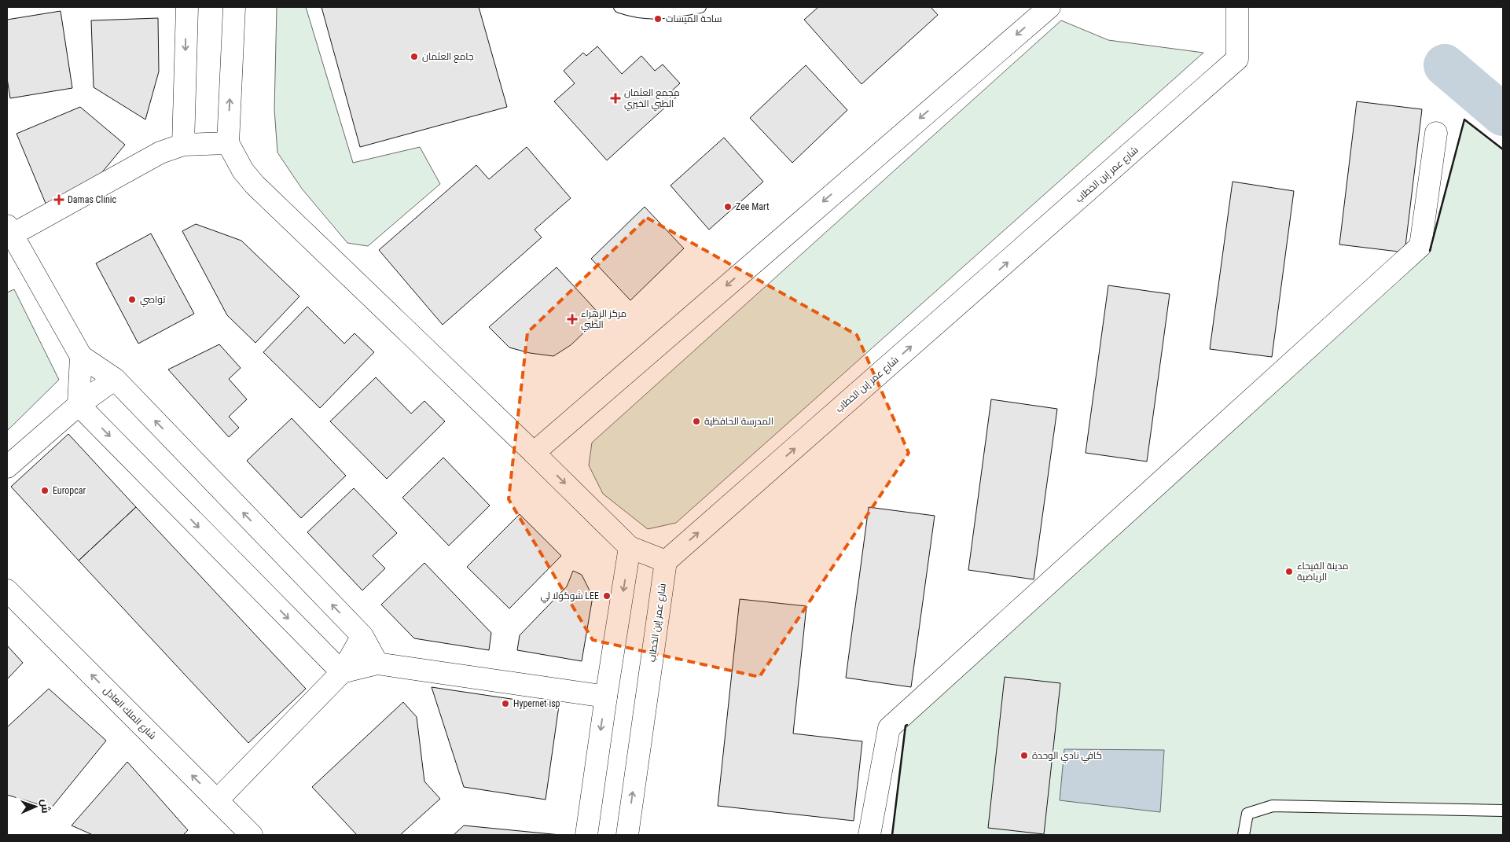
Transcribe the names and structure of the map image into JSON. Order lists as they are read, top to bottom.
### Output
{
  "streets": {
    "street": ["شارع عمر إبن الخطاب", "شارع الملك العادل"]
  },
  "places": {
    "other": [
      "ساحة الميسات",
      "جامع العثمان",
      "Zee Mart",
      "تواصي",
      "المدرسة الحافظية",
      "Europcar",
      "مدينة الفيحاء الرياضية",
      "شوكولا لي LEE",
      "Hypernet isp",
      "كافي نادي الوحدة"
    ],
    "health": ["مجمع العثمان الطبي الخيري", "Damas Clinic", "مركز الزهراء الطبي"]
  },
  "north": "right"
}
